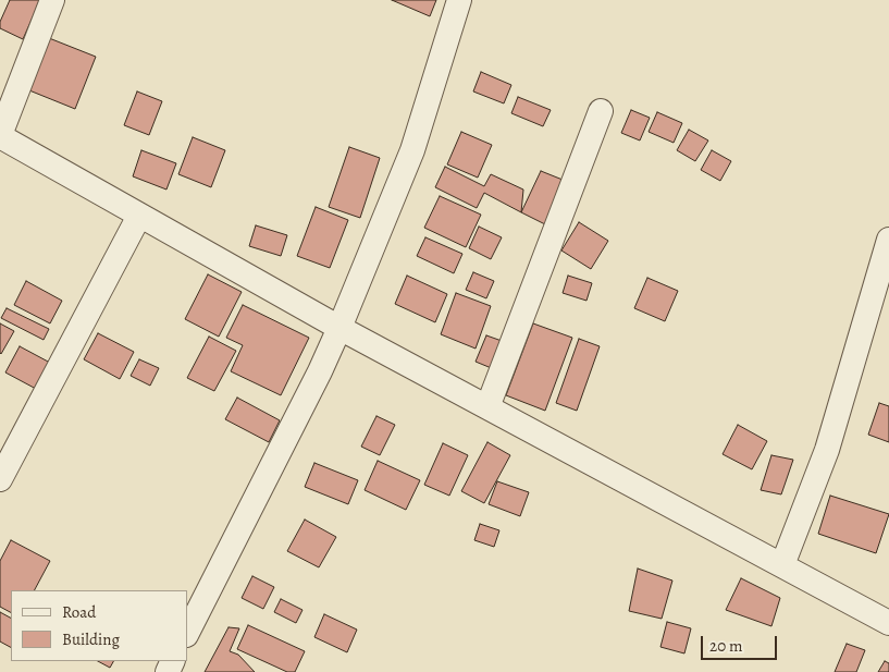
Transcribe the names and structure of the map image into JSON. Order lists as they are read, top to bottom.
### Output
{
  "legend": ["Road", "Building"],
  "scale_bar": "20 m"
}
